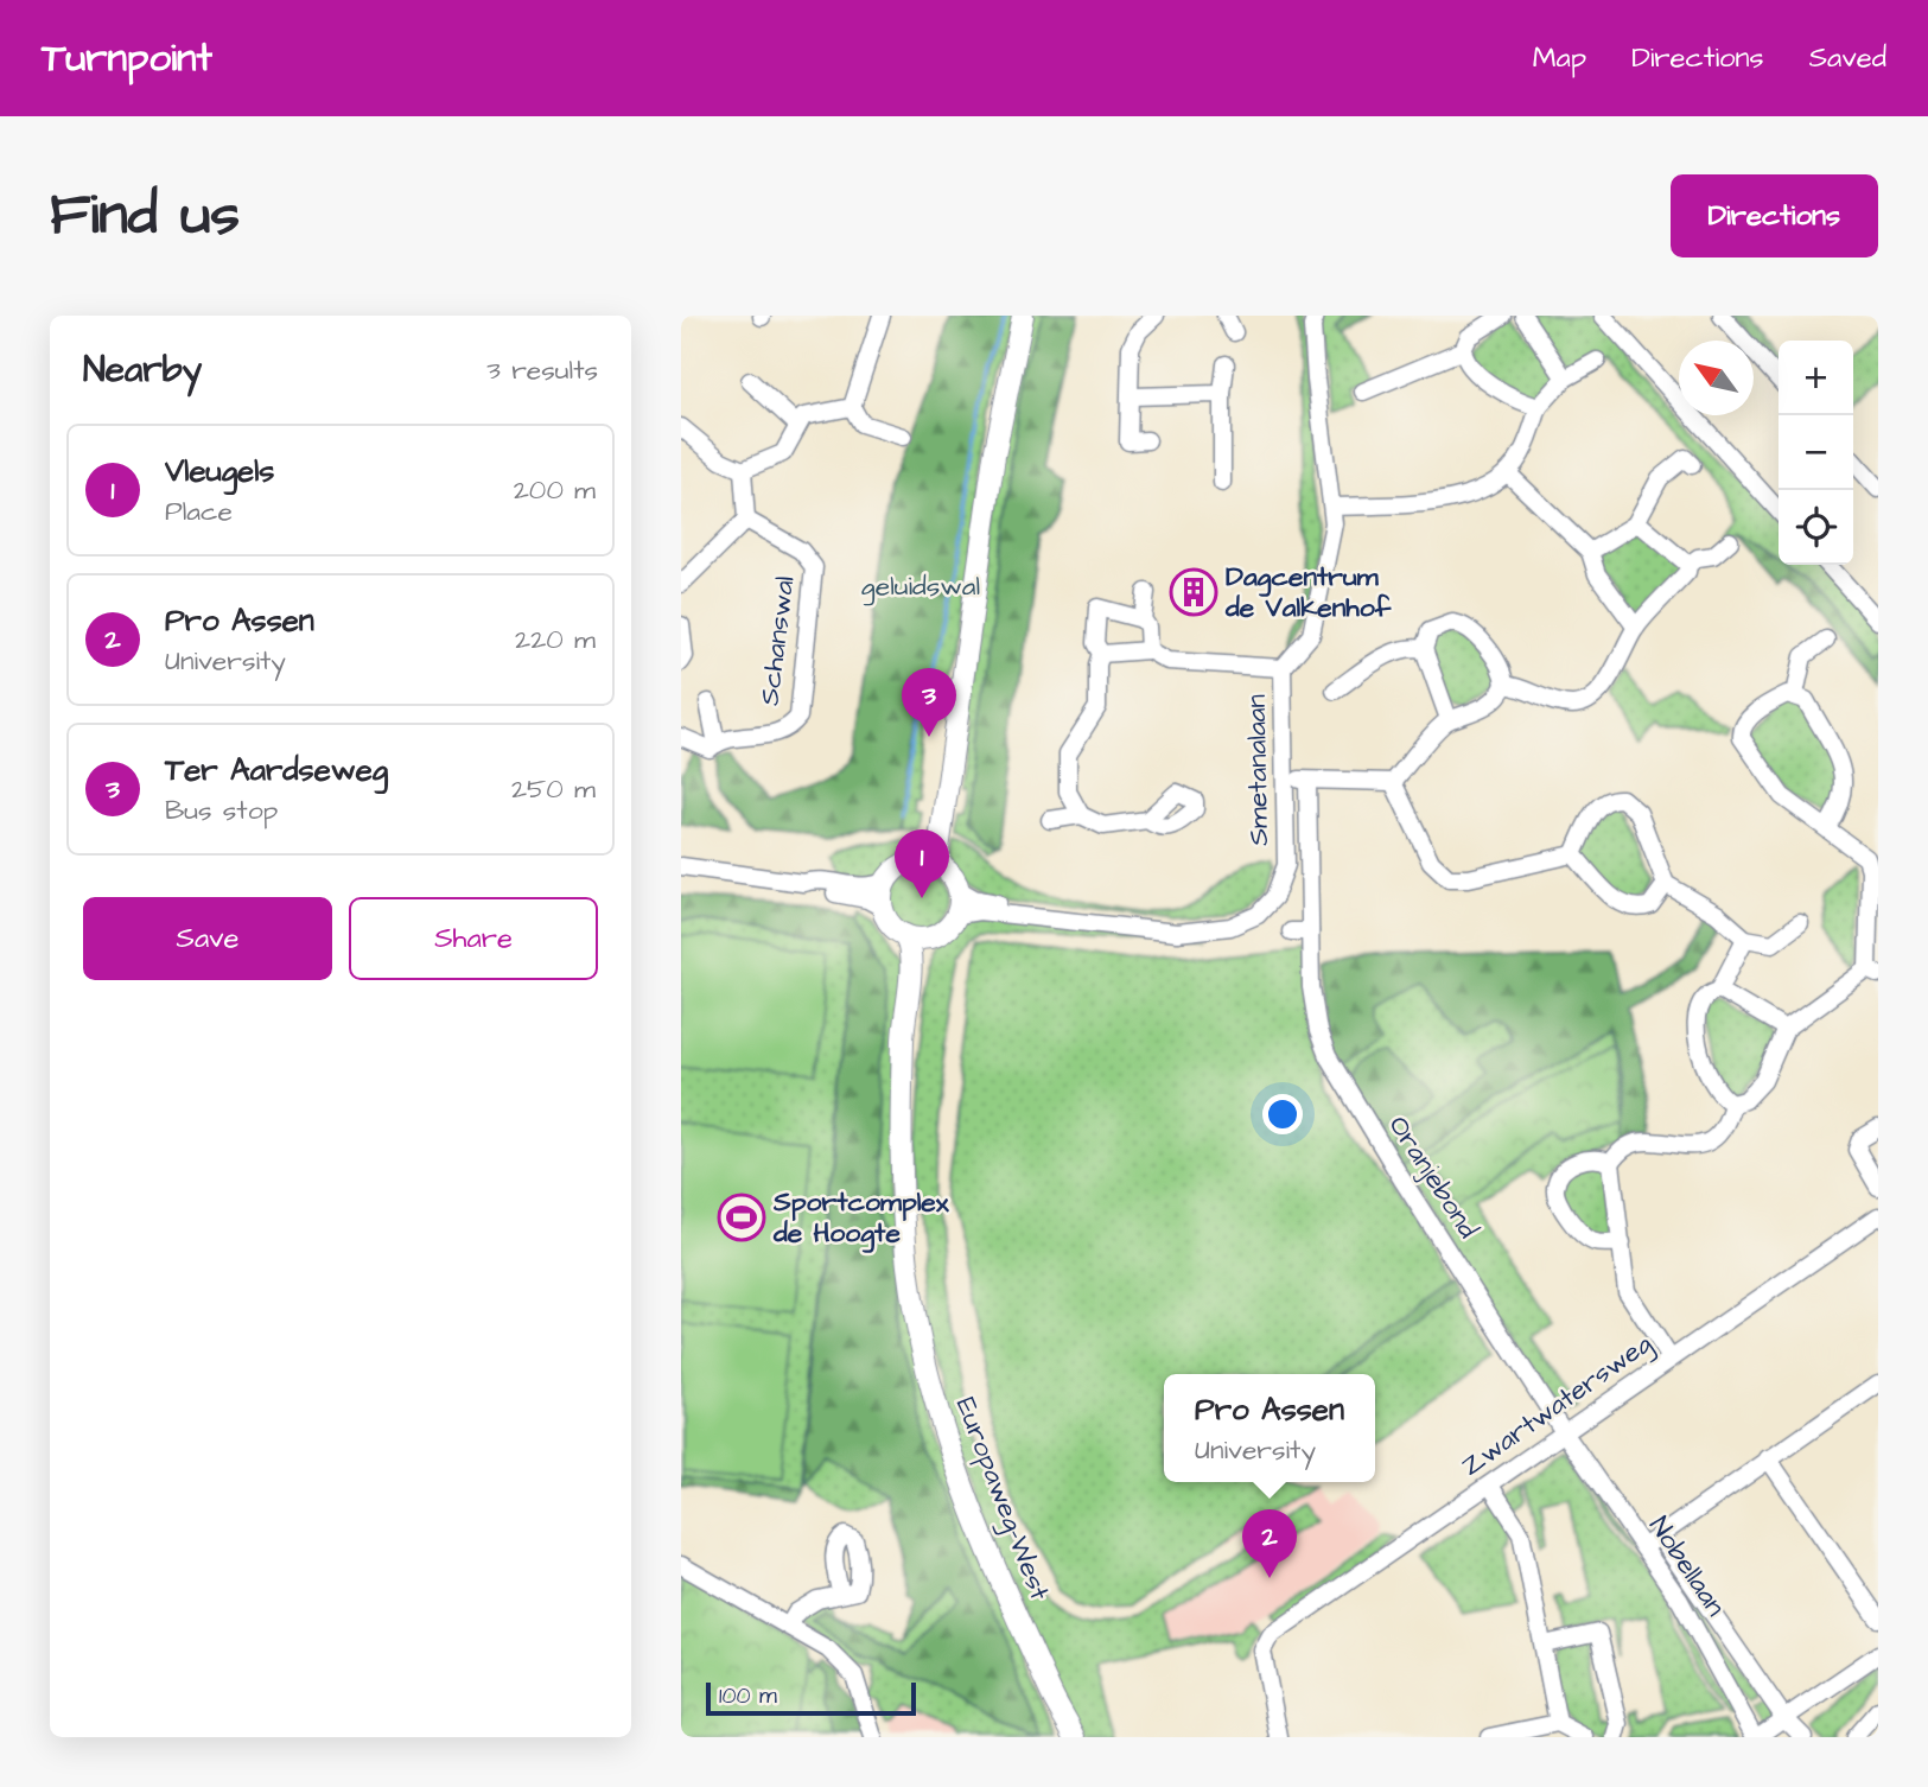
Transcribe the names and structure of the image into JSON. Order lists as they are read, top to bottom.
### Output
{
  "streets": {
    "main road": ["Europaweg-West"],
    "street": [
      "Schanswal",
      "Smetanalaan",
      "Oranjebond",
      "Zwartwatersweg",
      "Nobellaan"
    ]
  },
  "crossings": [
    ["Smetanalaan", "Europaweg-West"],
    ["Oranjebond", "Zwartwatersweg"],
    ["Oranjebond", "Nobellaan"],
    ["Zwartwatersweg", "Nobellaan"]
  ],
  "parks": ["geluidswal"],
  "places": {
    "building": ["Dagcentrum de Valkenhof"],
    "sports": ["Sportcomplex de Hoogte"]
  },
  "scale_bar": "100 m",
  "north": "top left",
  "page": {
    "header": "Turnpoint",
    "nav": ["Map", "Directions", "Saved"],
    "buttons": [
      "Directions",
      ["Save", "Share"]
    ],
    "title": "Find us",
    "heading": ["Nearby", "3 results"],
    "map_buttons": ["+", "−"],
    "list": [
      {
        "mark": "1",
        "name": "Vleugels",
        "note": "Place",
        "value": "200 m"
      },
      {
        "mark": "2",
        "name": "Pro Assen",
        "note": "University",
        "value": "220 m"
      },
      {
        "mark": "3",
        "name": "Ter Aardseweg",
        "note": "Bus stop",
        "value": "250 m"
      }
    ],
    "pins": ["3", "1", "2"],
    "popup": ["Pro Assen", "University"],
    "scale": "100 m"
  }
}
